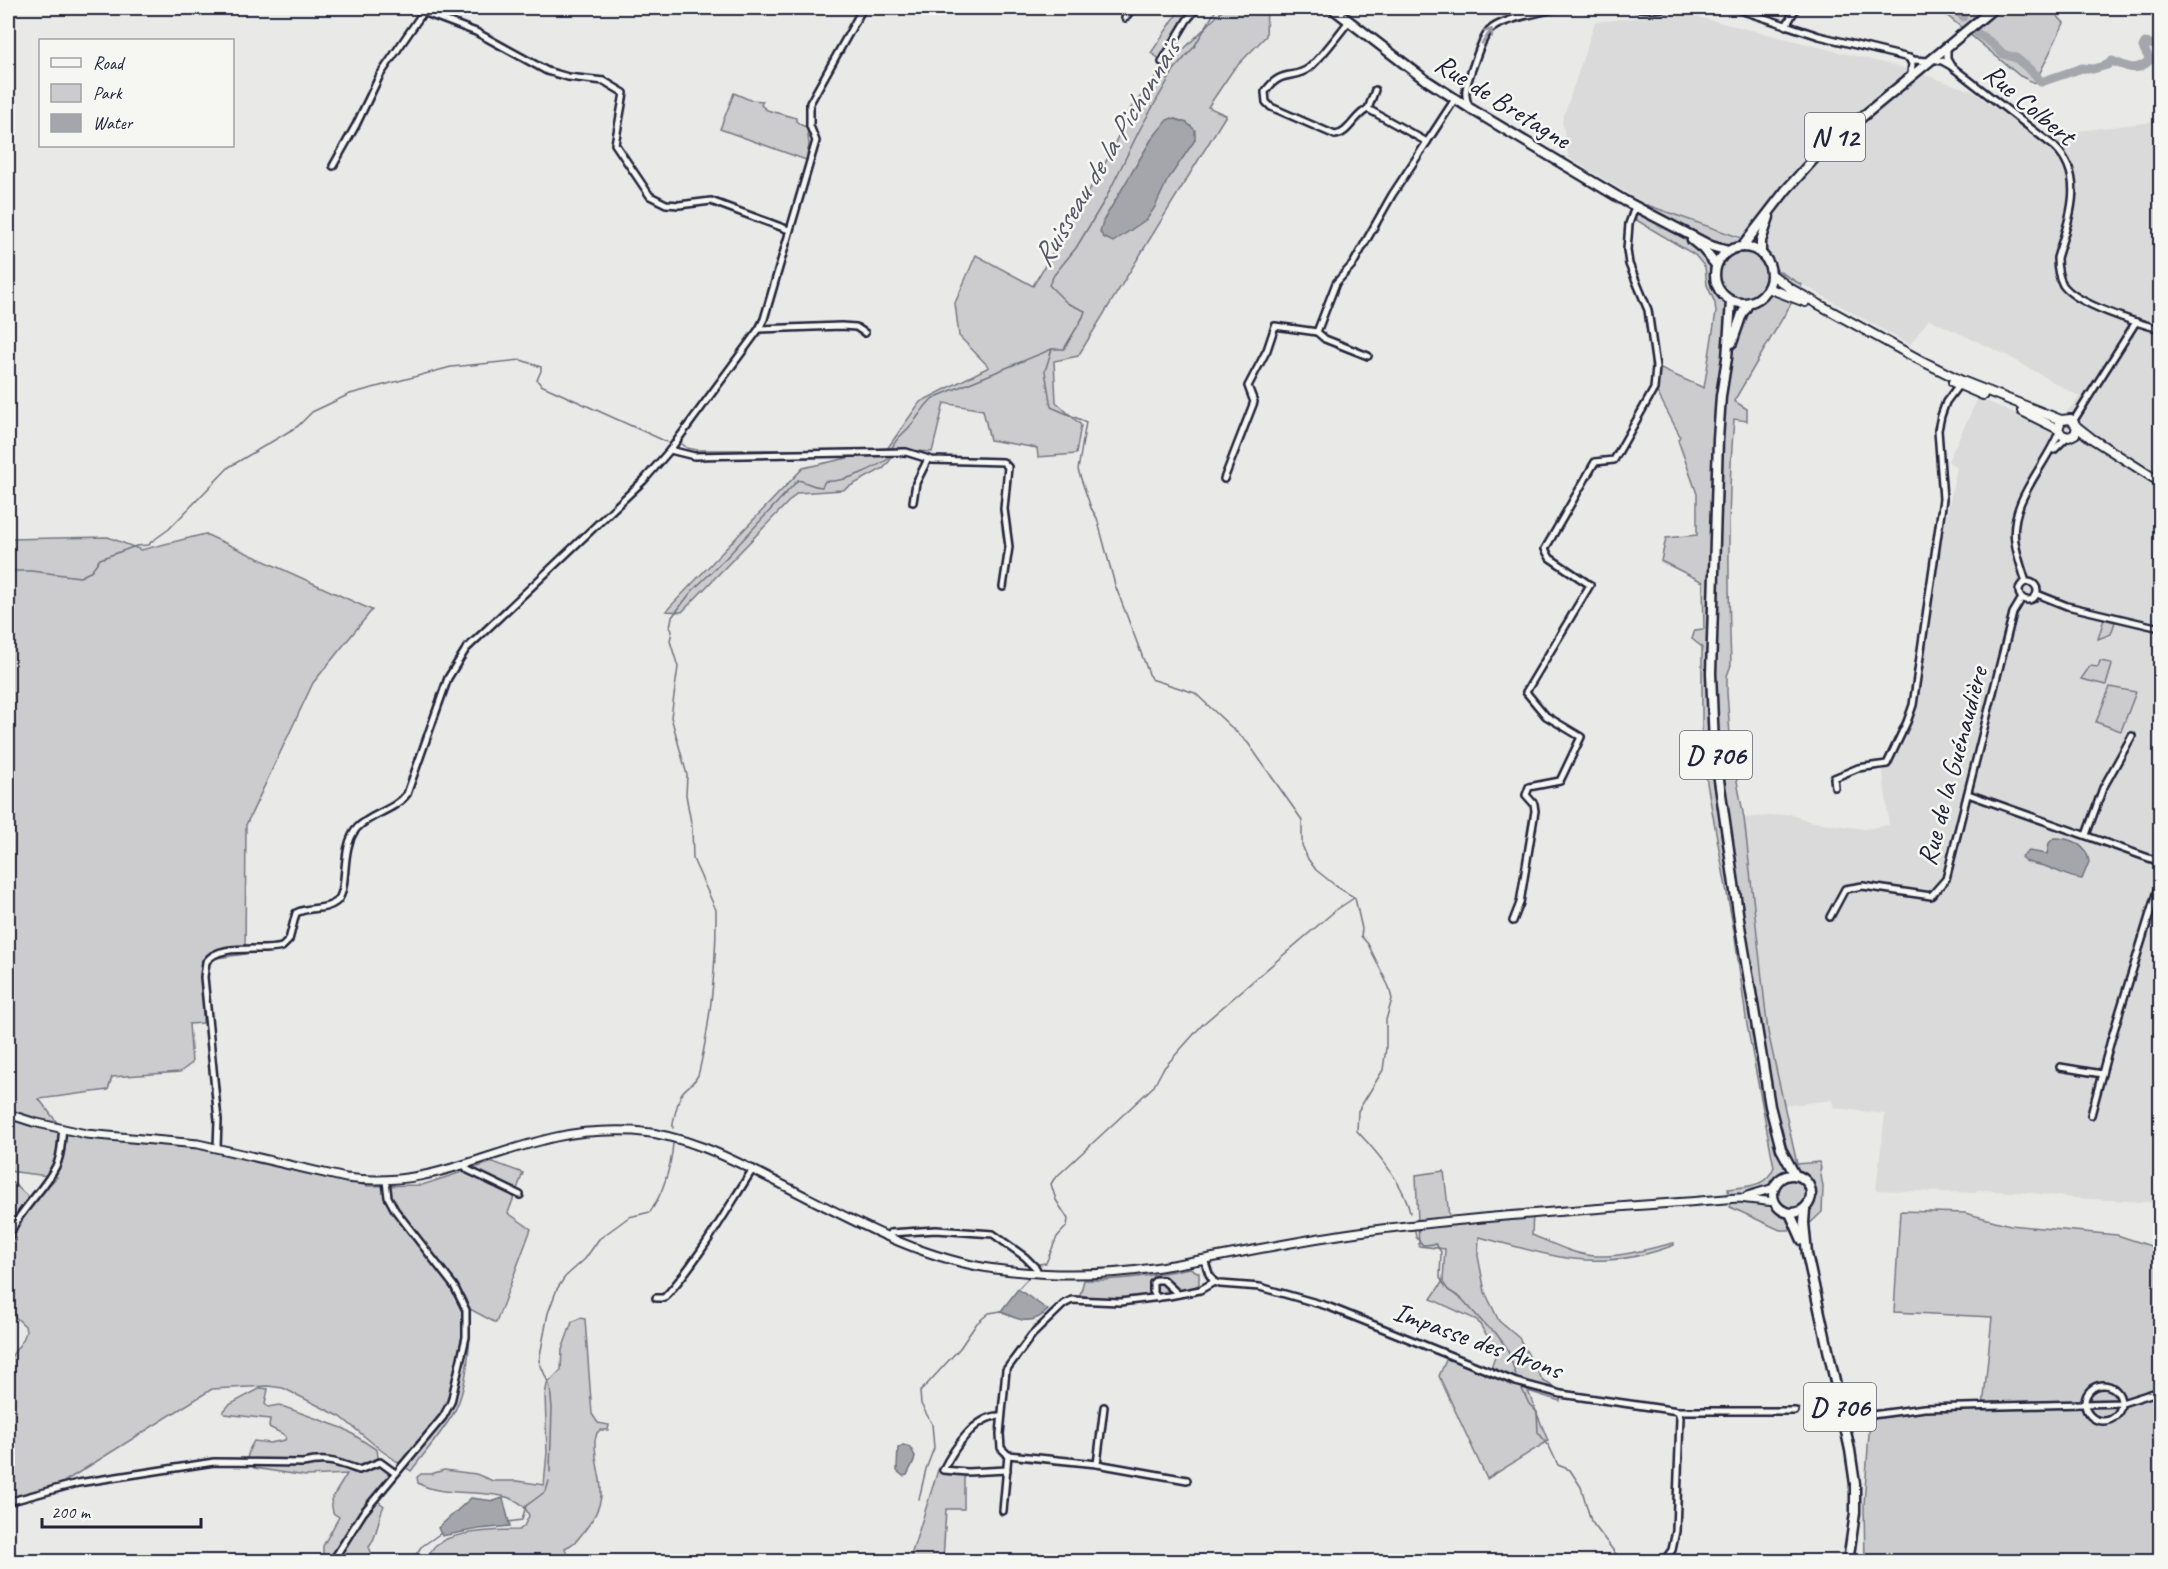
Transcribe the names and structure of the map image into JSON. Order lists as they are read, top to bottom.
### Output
{
  "streets": {
    "main road": ["Rue de Bretagne", "N 12", "D 706"],
    "street": ["Rue Colbert", "Rue de la Guénaudière", "Impasse des Arons"]
  },
  "crossings": [
    ["Rue de Bretagne", "N 12"],
    ["Rue de Bretagne", "D 706"],
    ["Rue Colbert", "N 12"],
    ["N 12", "D 706"]
  ],
  "water": ["Ruisseau de la Pichonnais"],
  "legend": ["Road", "Park", "Water"],
  "scale_bar": "200 m"
}
